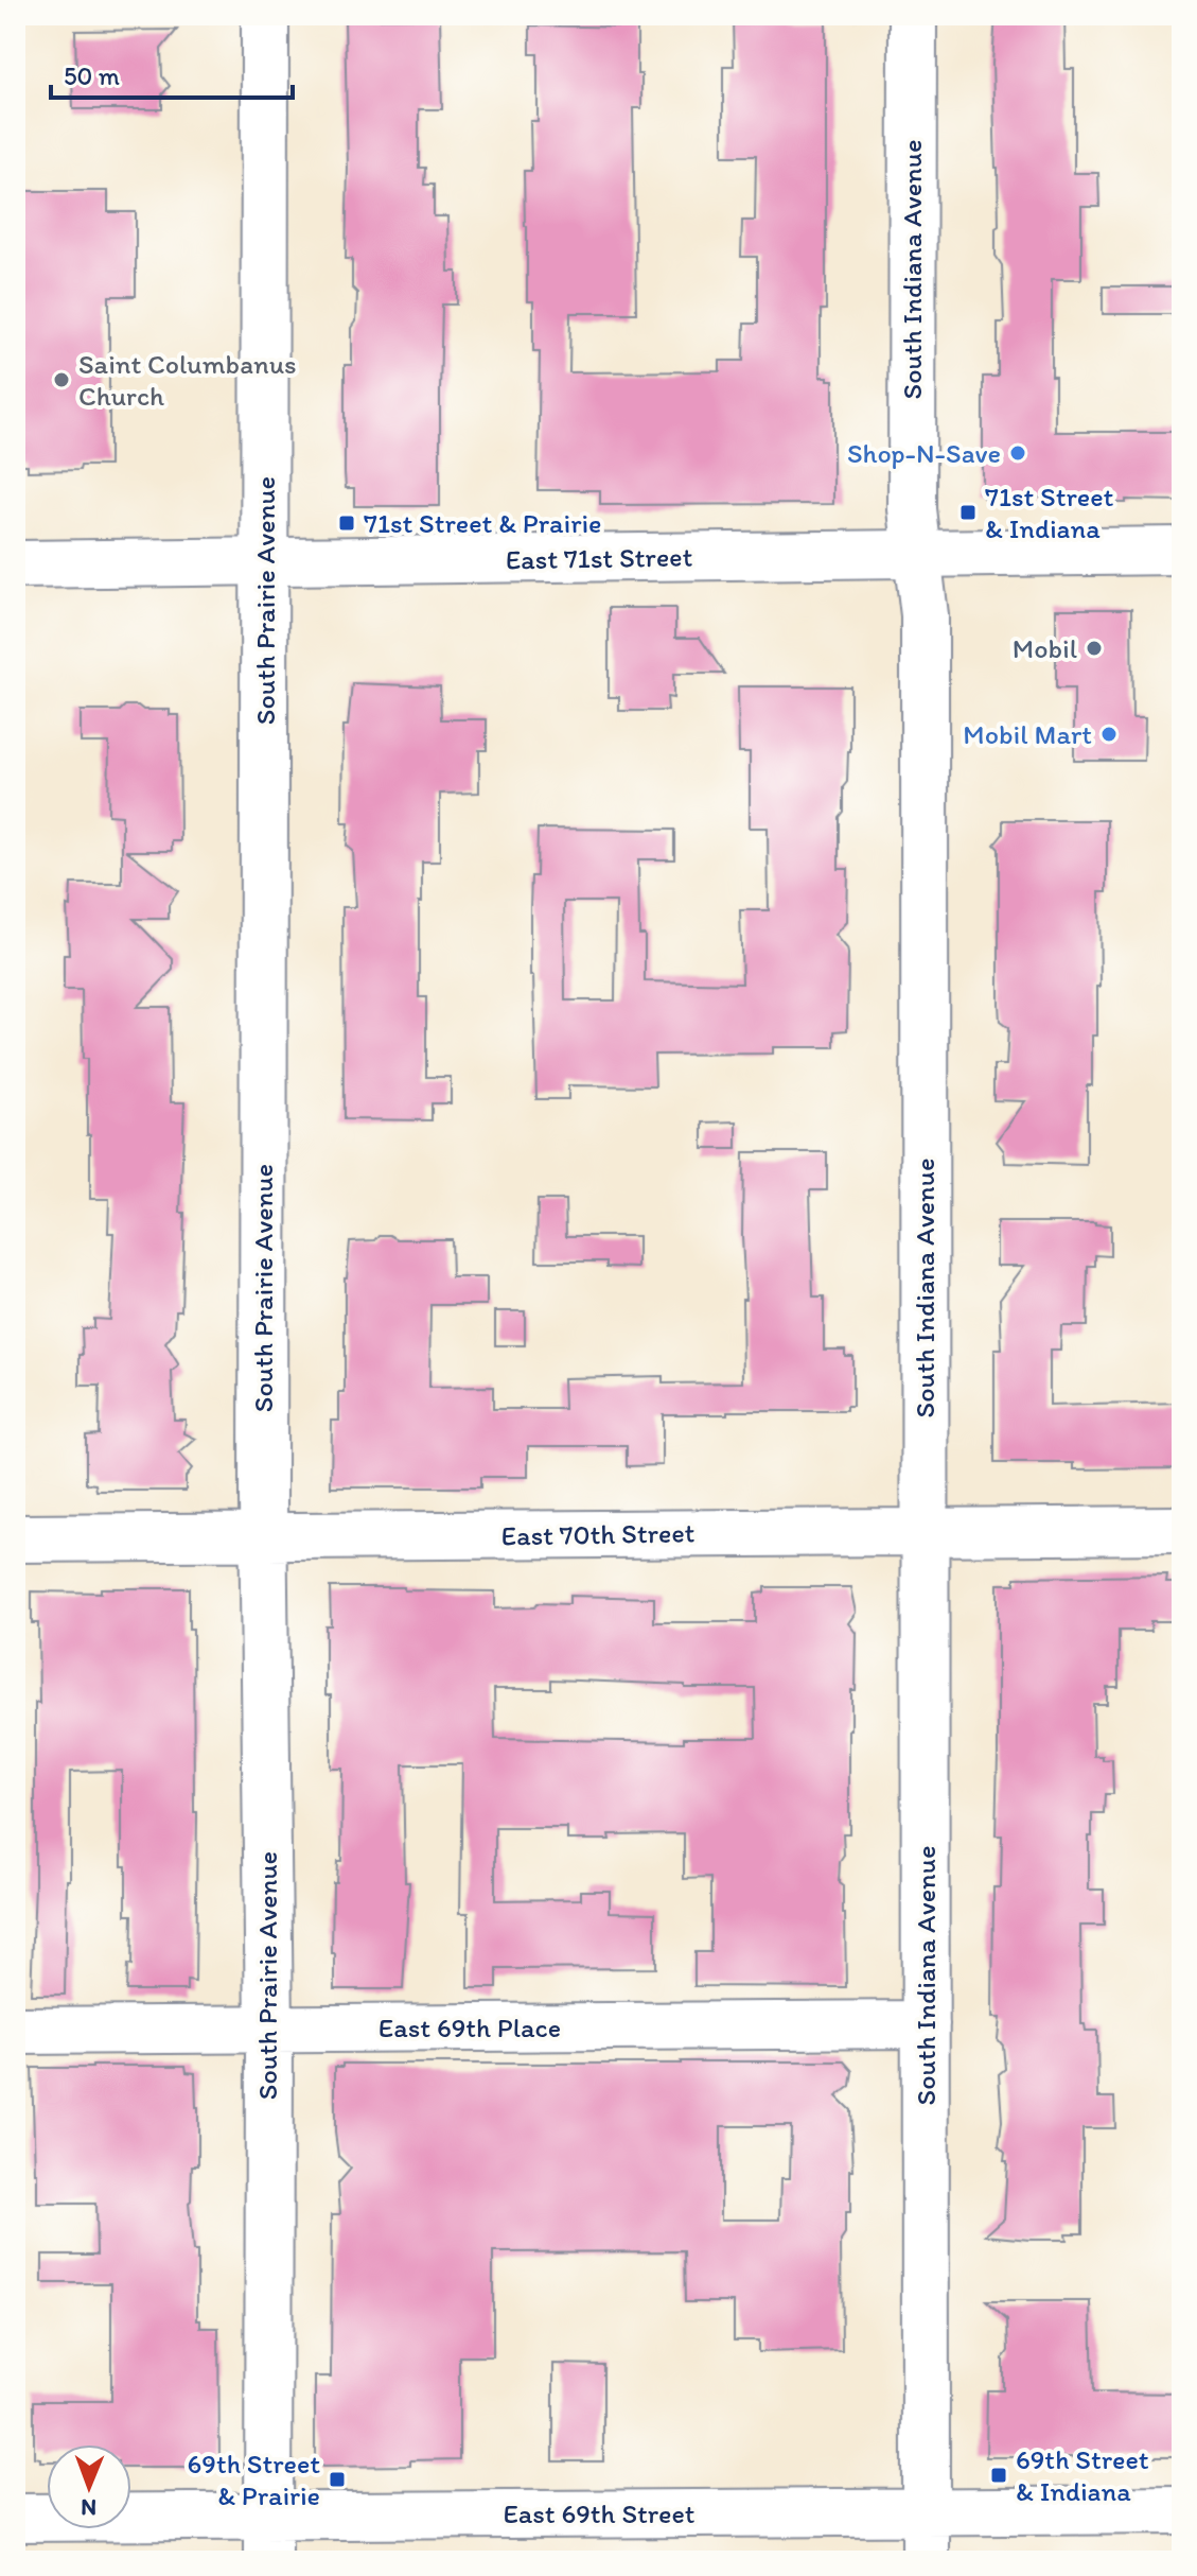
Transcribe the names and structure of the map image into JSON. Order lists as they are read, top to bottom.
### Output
{
  "streets": {
    "street": [
      "South Indiana Avenue",
      "East 71st Street",
      "South Prairie Avenue",
      "East 70th Street",
      "East 69th Place",
      "East 69th Street"
    ]
  },
  "crossings": [
    ["South Indiana Avenue", "East 71st Street"],
    ["South Indiana Avenue", "East 70th Street"],
    ["South Indiana Avenue", "East 69th Place"],
    ["South Indiana Avenue", "East 69th Street"],
    ["East 71st Street", "South Prairie Avenue"],
    ["South Prairie Avenue", "East 70th Street"],
    ["South Prairie Avenue", "East 69th Place"],
    ["South Prairie Avenue", "East 69th Street"]
  ],
  "places": {
    "other": [
      "Saint Columbanus Church",
      "Shop-N-Save",
      "Mobil",
      "Mobil Mart"
    ],
    "transit": [
      "71st Street & Indiana",
      "71st Street & Prairie",
      "69th Street & Indiana",
      "69th Street & Prairie"
    ]
  },
  "scale_bar": "50 m",
  "north": "bottom"
}
